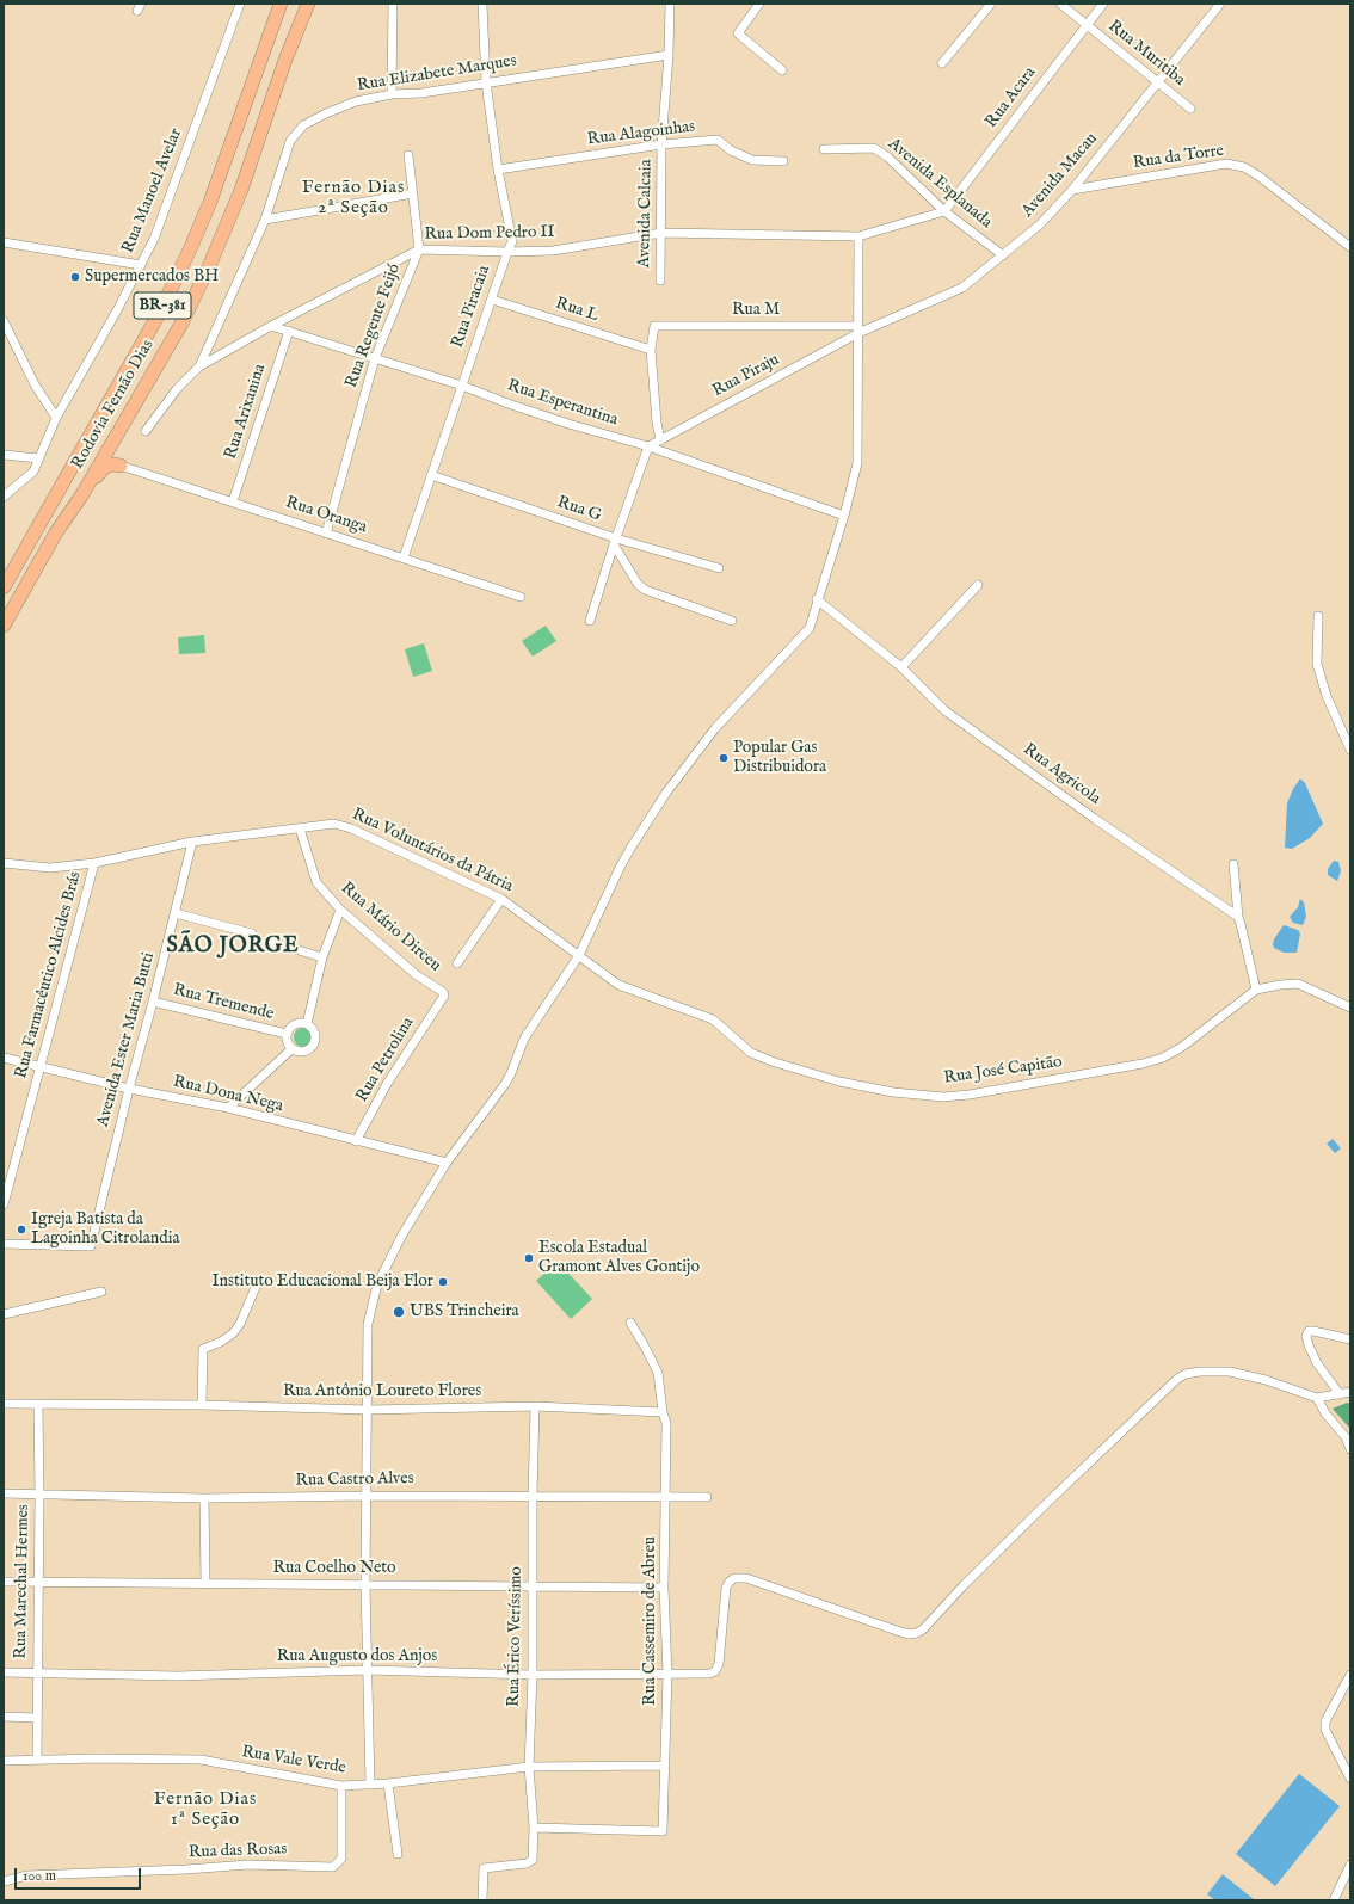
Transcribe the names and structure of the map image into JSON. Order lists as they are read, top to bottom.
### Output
{
  "streets": {
    "highway": ["BR-381", "Rodovia Fernão Dias"],
    "street": [
      "Rua Muritiba",
      "Rua Elizabete Marques",
      "Rua Acara",
      "Rua Alagoinhas",
      "Rua da Torre",
      "Avenida Macau",
      "Avenida Esplanada",
      "Rua Manoel Avelar",
      "Avenida Calcaia",
      "Rua Dom Pedro II",
      "Rua Piracaia",
      "Rua L",
      "Rua M",
      "Rua Regente Feijó",
      "Rua Piraju",
      "Rua Esperantina",
      "Rua Arixanina",
      "Rua G",
      "Rua Oranga",
      "Rua Agricola",
      "Rua Voluntários da Pátria",
      "Rua Mário Dirceu",
      "Rua Farmacêutico Alcides Brás",
      "Rua Tremende",
      "Avenida Ester Maria Butti",
      "Rua Petrolina",
      "Rua José Capitão",
      "Rua Dona Nega",
      "Rua Antônio Loureto Flores",
      "Rua Castro Alves",
      "Rua Coelho Neto",
      "Rua Marechal Hermes",
      "Rua Cassemiro de Abreu",
      "Rua Érico Veríssimo",
      "Rua Augusto dos Anjos",
      "Rua Vale Verde",
      "Rua das Rosas"
    ]
  },
  "crossings": [
    ["Rua Muritiba", "Rua Acara"],
    ["Rua Muritiba", "Avenida Macau"],
    ["Rua Elizabete Marques", "Avenida Calcaia"],
    ["Rua Elizabete Marques", "Rua Dom Pedro II"],
    ["Rua Elizabete Marques", "Rua Piracaia"],
    ["Rua Acara", "Avenida Esplanada"],
    ["Rua Acara", "Rua Dom Pedro II"],
    ["Rua Alagoinhas", "Avenida Calcaia"],
    ["Rua Alagoinhas", "Rua Piracaia"],
    ["Rua da Torre", "Avenida Macau"],
    ["Avenida Macau", "Avenida Esplanada"],
    ["Avenida Macau", "Rua M"],
    ["Avenida Macau", "Rua Piraju"],
    ["Avenida Esplanada", "Rua Dom Pedro II"],
    ["Avenida Calcaia", "Rua Dom Pedro II"],
    ["Rua Dom Pedro II", "Rua Piracaia"],
    ["Rua Dom Pedro II", "Rua Regente Feijó"],
    ["Rua Dom Pedro II", "Rua Esperantina"],
    ["Rua Piracaia", "Rua L"],
    ["Rua Piracaia", "Rua Esperantina"],
    ["Rua Piracaia", "Rua G"],
    ["Rua Piracaia", "Rua Oranga"],
    ["Rua L", "Rua M"],
    ["Rua M", "Rua Piraju"],
    ["Rua Regente Feijó", "Rua Esperantina"],
    ["Rua Regente Feijó", "Rua Oranga"],
    ["Rua Piraju", "Rua Esperantina"],
    ["Rua Esperantina", "Rua Arixanina"],
    ["Rua Arixanina", "Rua Oranga"],
    ["Rua Voluntários da Pátria", "Rua Mário Dirceu"],
    ["Rua Voluntários da Pátria", "Rua Farmacêutico Alcides Brás"],
    ["Rua Voluntários da Pátria", "Avenida Ester Maria Butti"],
    ["Rua Voluntários da Pátria", "Rua José Capitão"],
    ["Rua Mário Dirceu", "Rua Petrolina"],
    ["Rua Farmacêutico Alcides Brás", "Rua Dona Nega"],
    ["Rua Tremende", "Avenida Ester Maria Butti"],
    ["Avenida Ester Maria Butti", "Rua Dona Nega"],
    ["Rua Petrolina", "Rua Dona Nega"],
    ["Rua Antônio Loureto Flores", "Rua Marechal Hermes"],
    ["Rua Antônio Loureto Flores", "Rua Cassemiro de Abreu"],
    ["Rua Antônio Loureto Flores", "Rua Érico Veríssimo"],
    ["Rua Castro Alves", "Rua Marechal Hermes"],
    ["Rua Castro Alves", "Rua Cassemiro de Abreu"],
    ["Rua Castro Alves", "Rua Érico Veríssimo"],
    ["Rua Coelho Neto", "Rua Marechal Hermes"],
    ["Rua Coelho Neto", "Rua Cassemiro de Abreu"],
    ["Rua Coelho Neto", "Rua Érico Veríssimo"],
    ["Rua Marechal Hermes", "Rua Augusto dos Anjos"],
    ["Rua Marechal Hermes", "Rua Vale Verde"],
    ["Rua Cassemiro de Abreu", "Rua Érico Veríssimo"],
    ["Rua Cassemiro de Abreu", "Rua Augusto dos Anjos"],
    ["Rua Cassemiro de Abreu", "Rua Vale Verde"],
    ["Rua Érico Veríssimo", "Rua Augusto dos Anjos"],
    ["Rua Érico Veríssimo", "Rua Vale Verde"],
    ["Rua Vale Verde", "Rua das Rosas"]
  ],
  "districts": ["Fernão Dias 2ª Seção", "SÃO JORGE", "Fernão Dias 1ª Seção"],
  "places": [
    "Supermercados BH",
    "Popular Gas Distribuidora",
    "Igreja Batista da Lagoinha Citrolandia",
    "Escola Estadual Gramont Alves Gontijo",
    "Instituto Educacional Beija Flor",
    "UBS Trincheira"
  ],
  "scale_bar": "100 m"
}
